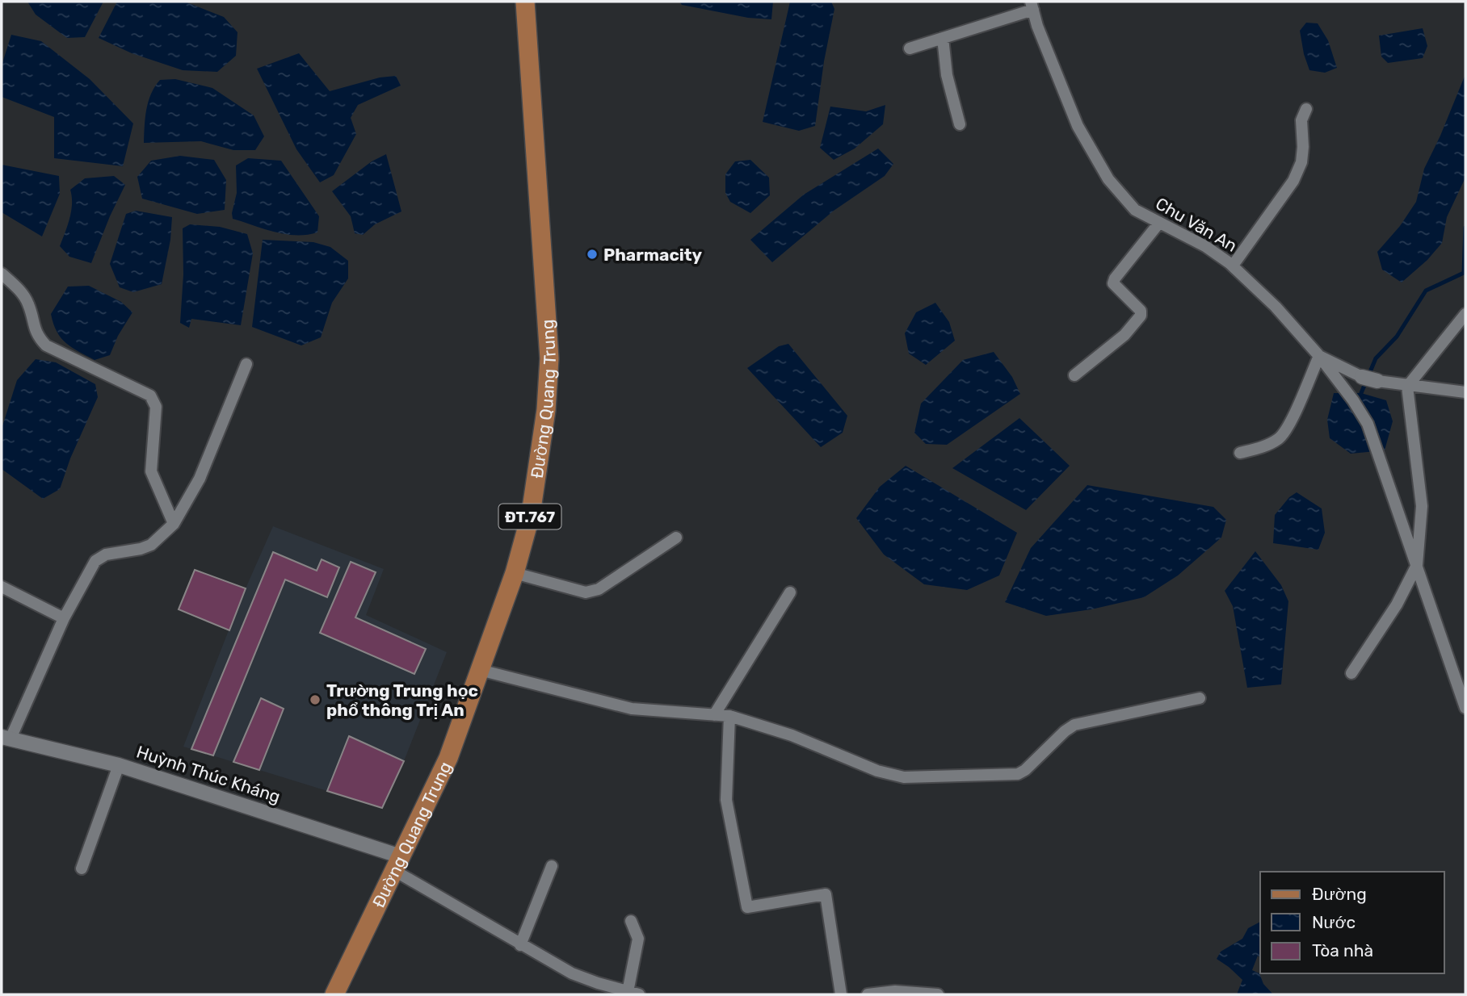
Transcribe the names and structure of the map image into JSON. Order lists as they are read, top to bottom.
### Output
{
  "streets": {
    "main road": ["Đường Quang Trung", "ĐT.767"],
    "street": ["Chu Văn An", "Huỳnh Thúc Kháng"]
  },
  "crossings": [
    ["Đường Quang Trung", "Huỳnh Thúc Kháng"]
  ],
  "places": ["Pharmacity", "Trường Trung học phổ thông Trị An"],
  "legend": ["Đường", "Nước", "Tòa nhà"]
}
